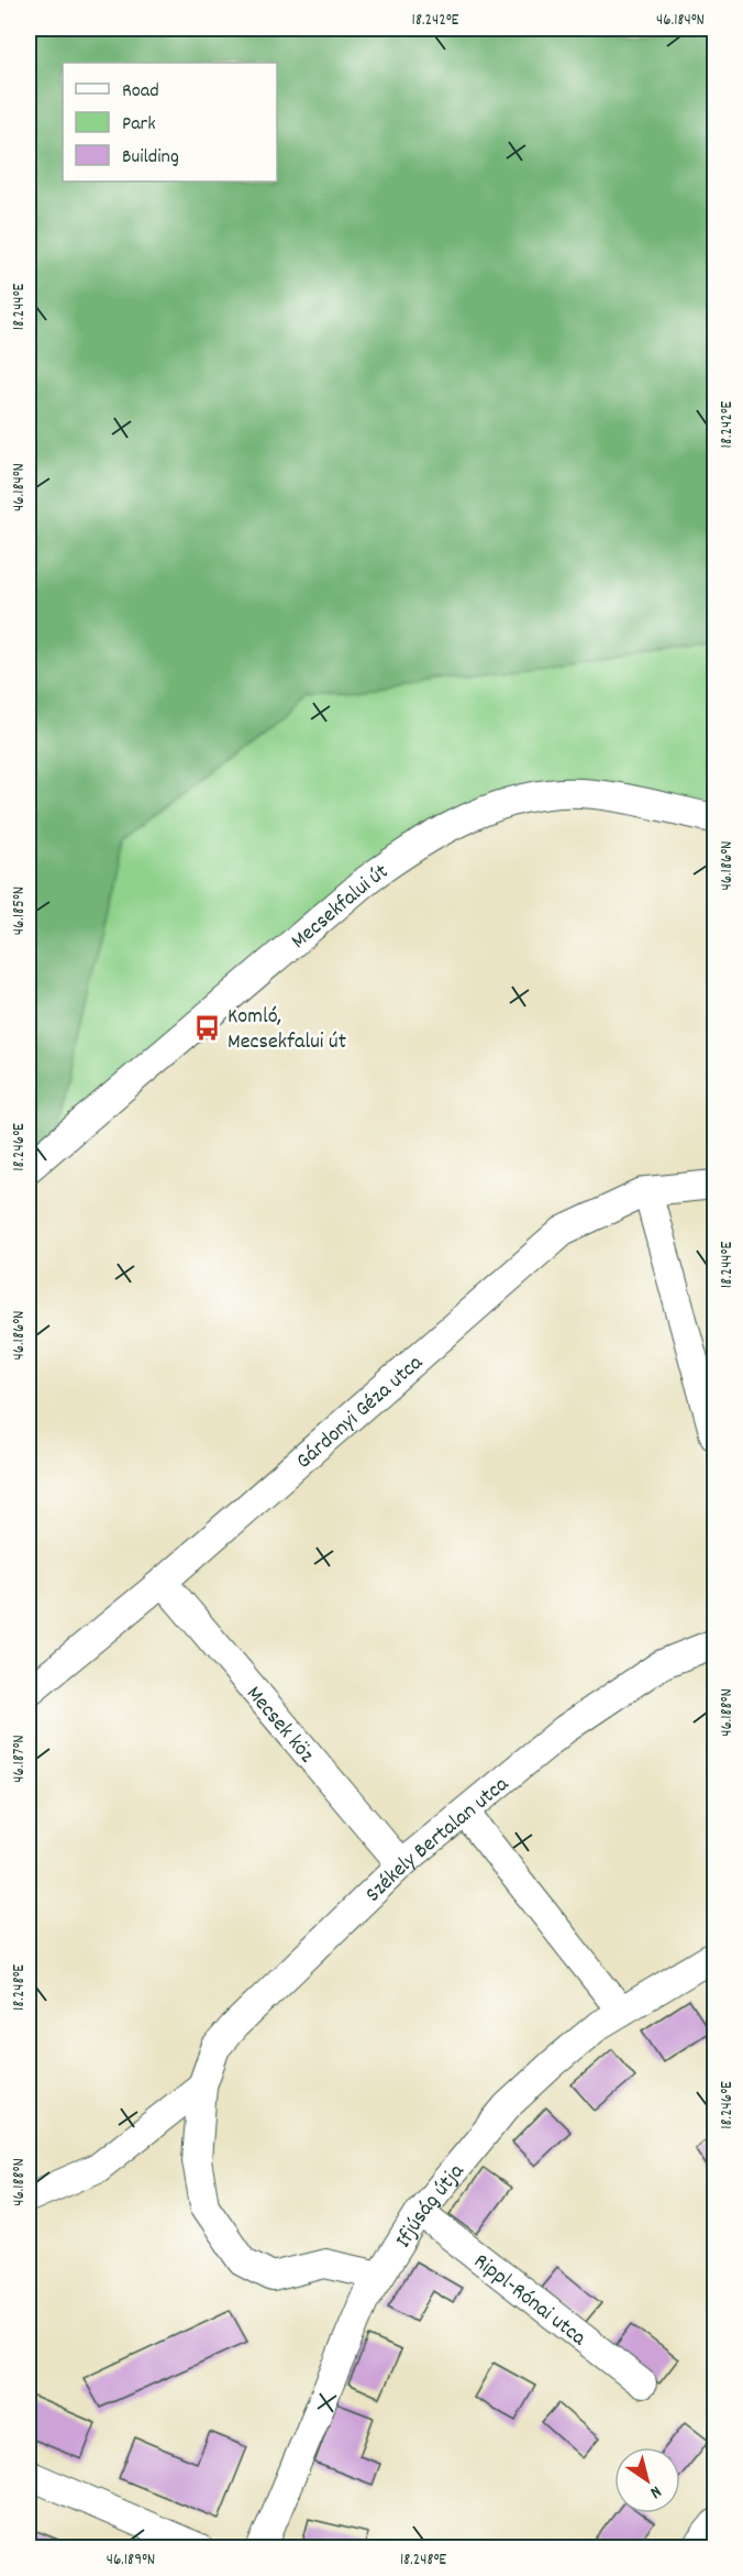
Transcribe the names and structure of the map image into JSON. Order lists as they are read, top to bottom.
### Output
{
  "streets": {
    "street": [
      "Mecsekfalui út",
      "Gárdonyi Géza utca",
      "Mecsek köz",
      "Székely Bertalan utca",
      "Ifjúság útja",
      "Rippl-Rónai utca"
    ]
  },
  "crossings": [
    ["Gárdonyi Géza utca", "Mecsek köz"],
    ["Mecsek köz", "Székely Bertalan utca"],
    ["Székely Bertalan utca", "Ifjúság útja"],
    ["Ifjúság útja", "Rippl-Rónai utca"]
  ],
  "places": {
    "bus stop": ["Komló, Mecsekfalui út"]
  },
  "legend": ["Road", "Park", "Building"],
  "north": "bottom right",
  "coordinates": [
    "18.242°E",
    "46.184°N",
    "18.244°E",
    "46.186°N",
    "46.185°N",
    "18.246°E",
    "46.188°N",
    "46.187°N",
    "18.248°E",
    "46.189°N"
  ]
}
